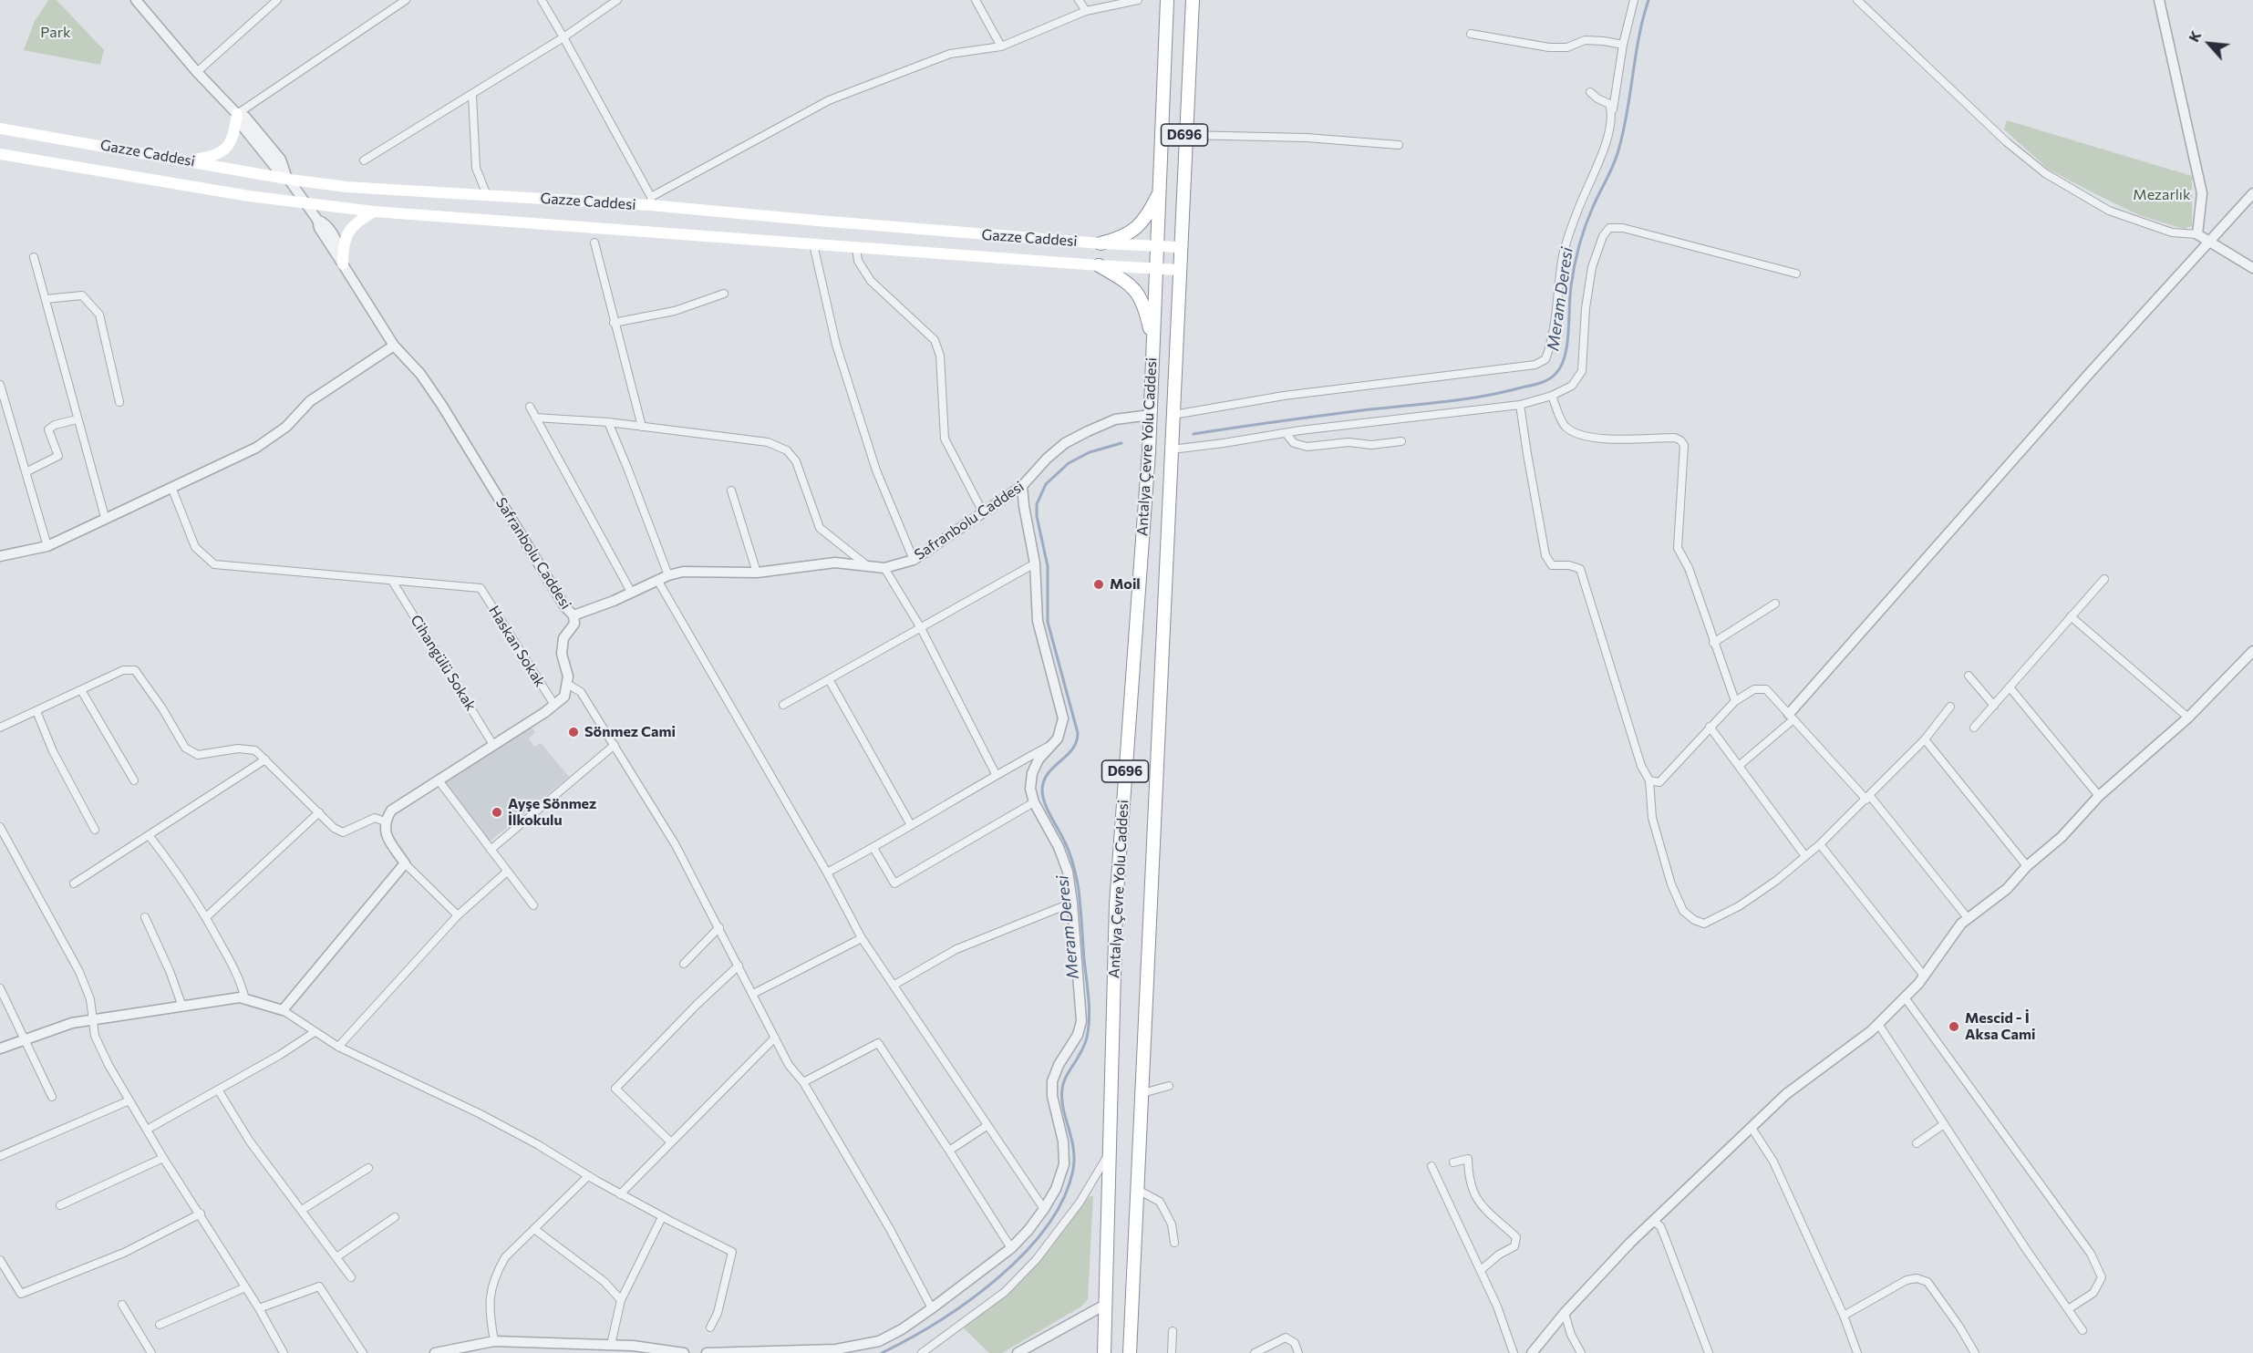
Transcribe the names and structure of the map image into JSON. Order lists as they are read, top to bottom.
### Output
{
  "streets": {
    "highway": ["D696", "Antalya Çevre Yolu Caddesi"],
    "main road": ["Gazze Caddesi"],
    "street": ["Safranbolu Caddesi", "Haskan Sokak", "Cihangülü Sokak"]
  },
  "crossings": [
    ["Gazze Caddesi", "Antalya Çevre Yolu Caddesi"],
    ["Gazze Caddesi", "Safranbolu Caddesi"],
    ["Antalya Çevre Yolu Caddesi", "Safranbolu Caddesi"],
    ["Haskan Sokak", "Cihangülü Sokak"]
  ],
  "water": ["Meram Deresi"],
  "parks": ["Park", "Mezarlık"],
  "places": [
    "Moil",
    "Sönmez Cami",
    "Ayşe Sönmez İlkokulu",
    "Mescid - İ Aksa Cami"
  ],
  "north": "top left"
}
